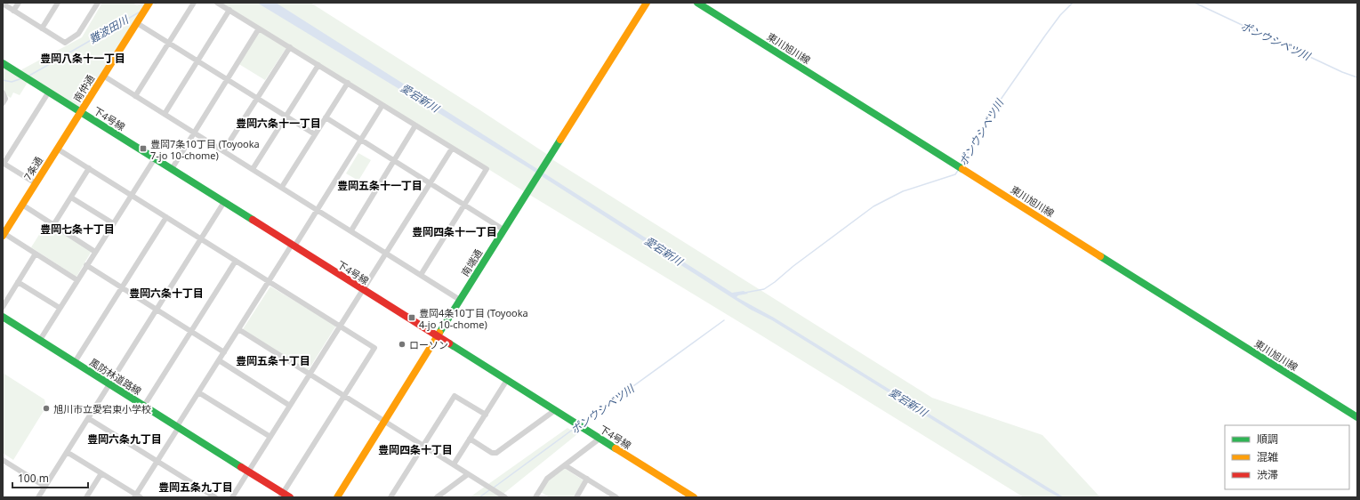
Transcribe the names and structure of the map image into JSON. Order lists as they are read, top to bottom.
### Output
{
  "streets": {
    "street": [
      "東川旭川線",
      "南仲通",
      "下4号線",
      "7条通",
      "南端通",
      "風防林道路線"
    ]
  },
  "crossings": [
    ["南仲通", "下4号線"],
    ["南仲通", "7条通"],
    ["下4号線", "7条通"],
    ["下4号線", "南端通"]
  ],
  "districts": [
    "豊岡八条十一丁目",
    "豊岡六条十一丁目",
    "豊岡五条十一丁目",
    "豊岡七条十丁目",
    "豊岡四条十一丁目",
    "豊岡六条十丁目",
    "豊岡五条十丁目",
    "豊岡六条九丁目",
    "豊岡四条十丁目",
    "豊岡五条九丁目"
  ],
  "water": ["難波田川", "ポンウシベツ川", "愛宕新川"],
  "places": {
    "transit": ["豊岡7条10丁目 (Toyooka 7-jo 10-chome)", "豊岡4条10丁目 (Toyooka 4-jo 10-chome)"],
    "other": ["ローソン", "旭川市立愛宕東小学校"]
  },
  "legend": ["順調", "混雑", "渋滞"],
  "scale_bar": "100 m"
}
